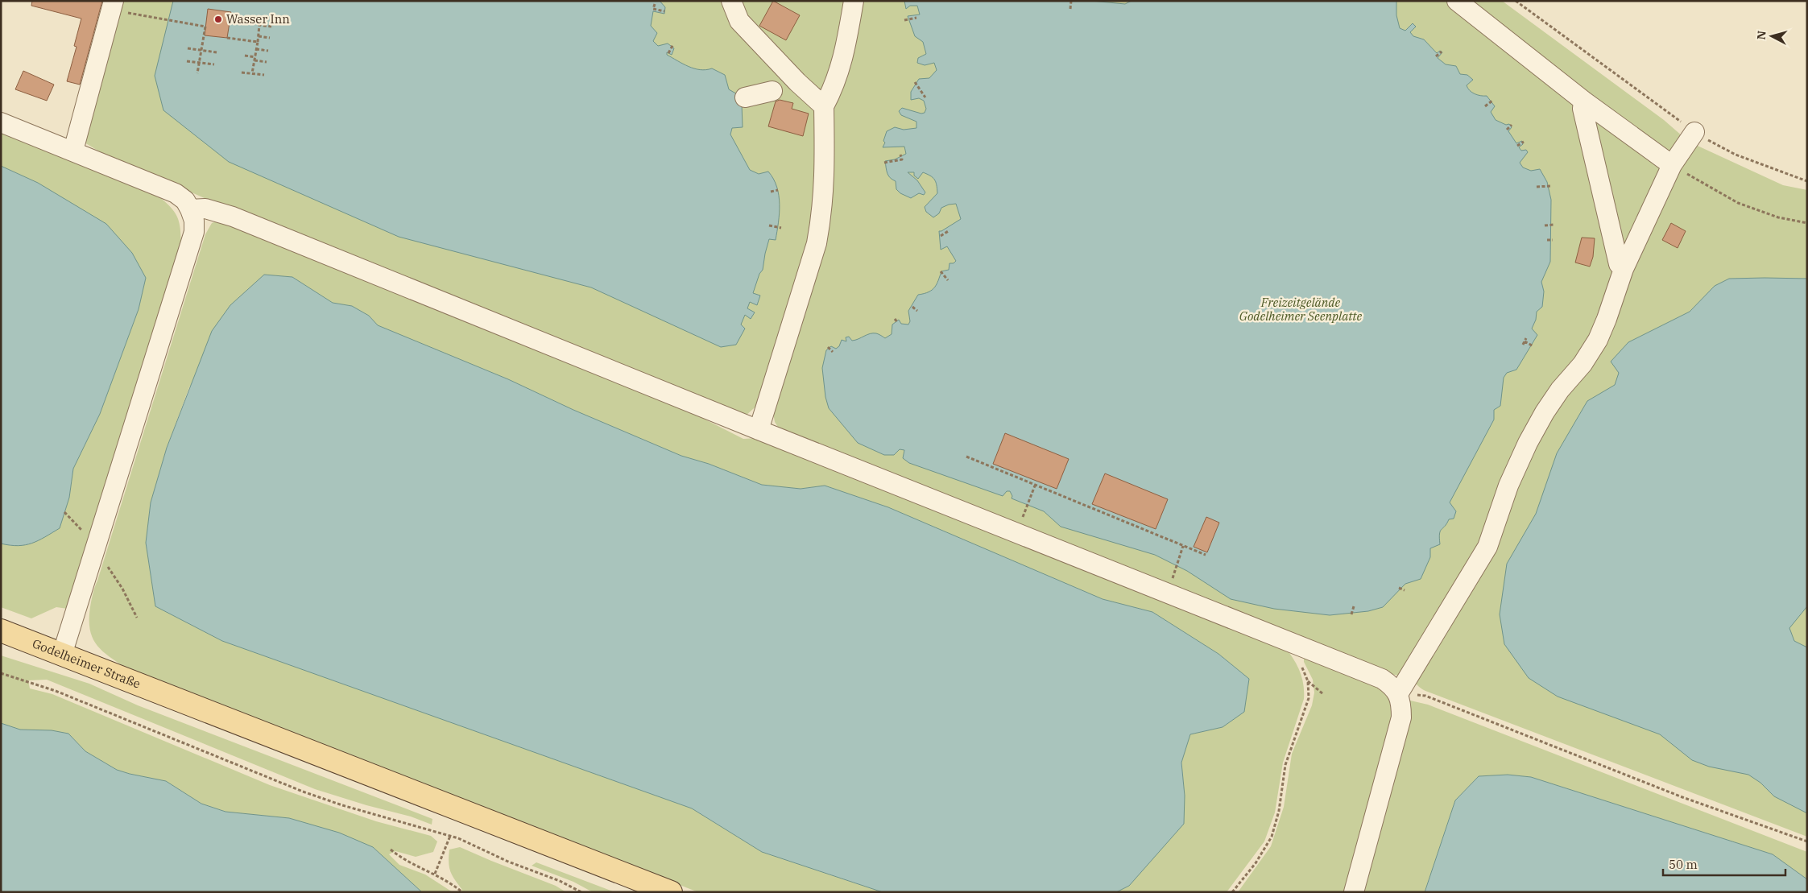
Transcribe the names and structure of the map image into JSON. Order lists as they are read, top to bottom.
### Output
{
  "streets": {
    "main road": ["Godelheimer Straße"]
  },
  "parks": ["Freizeitgelände Godelheimer Seenplatte"],
  "places": ["Wasser Inn"],
  "scale_bar": "50 m",
  "north": "left"
}
